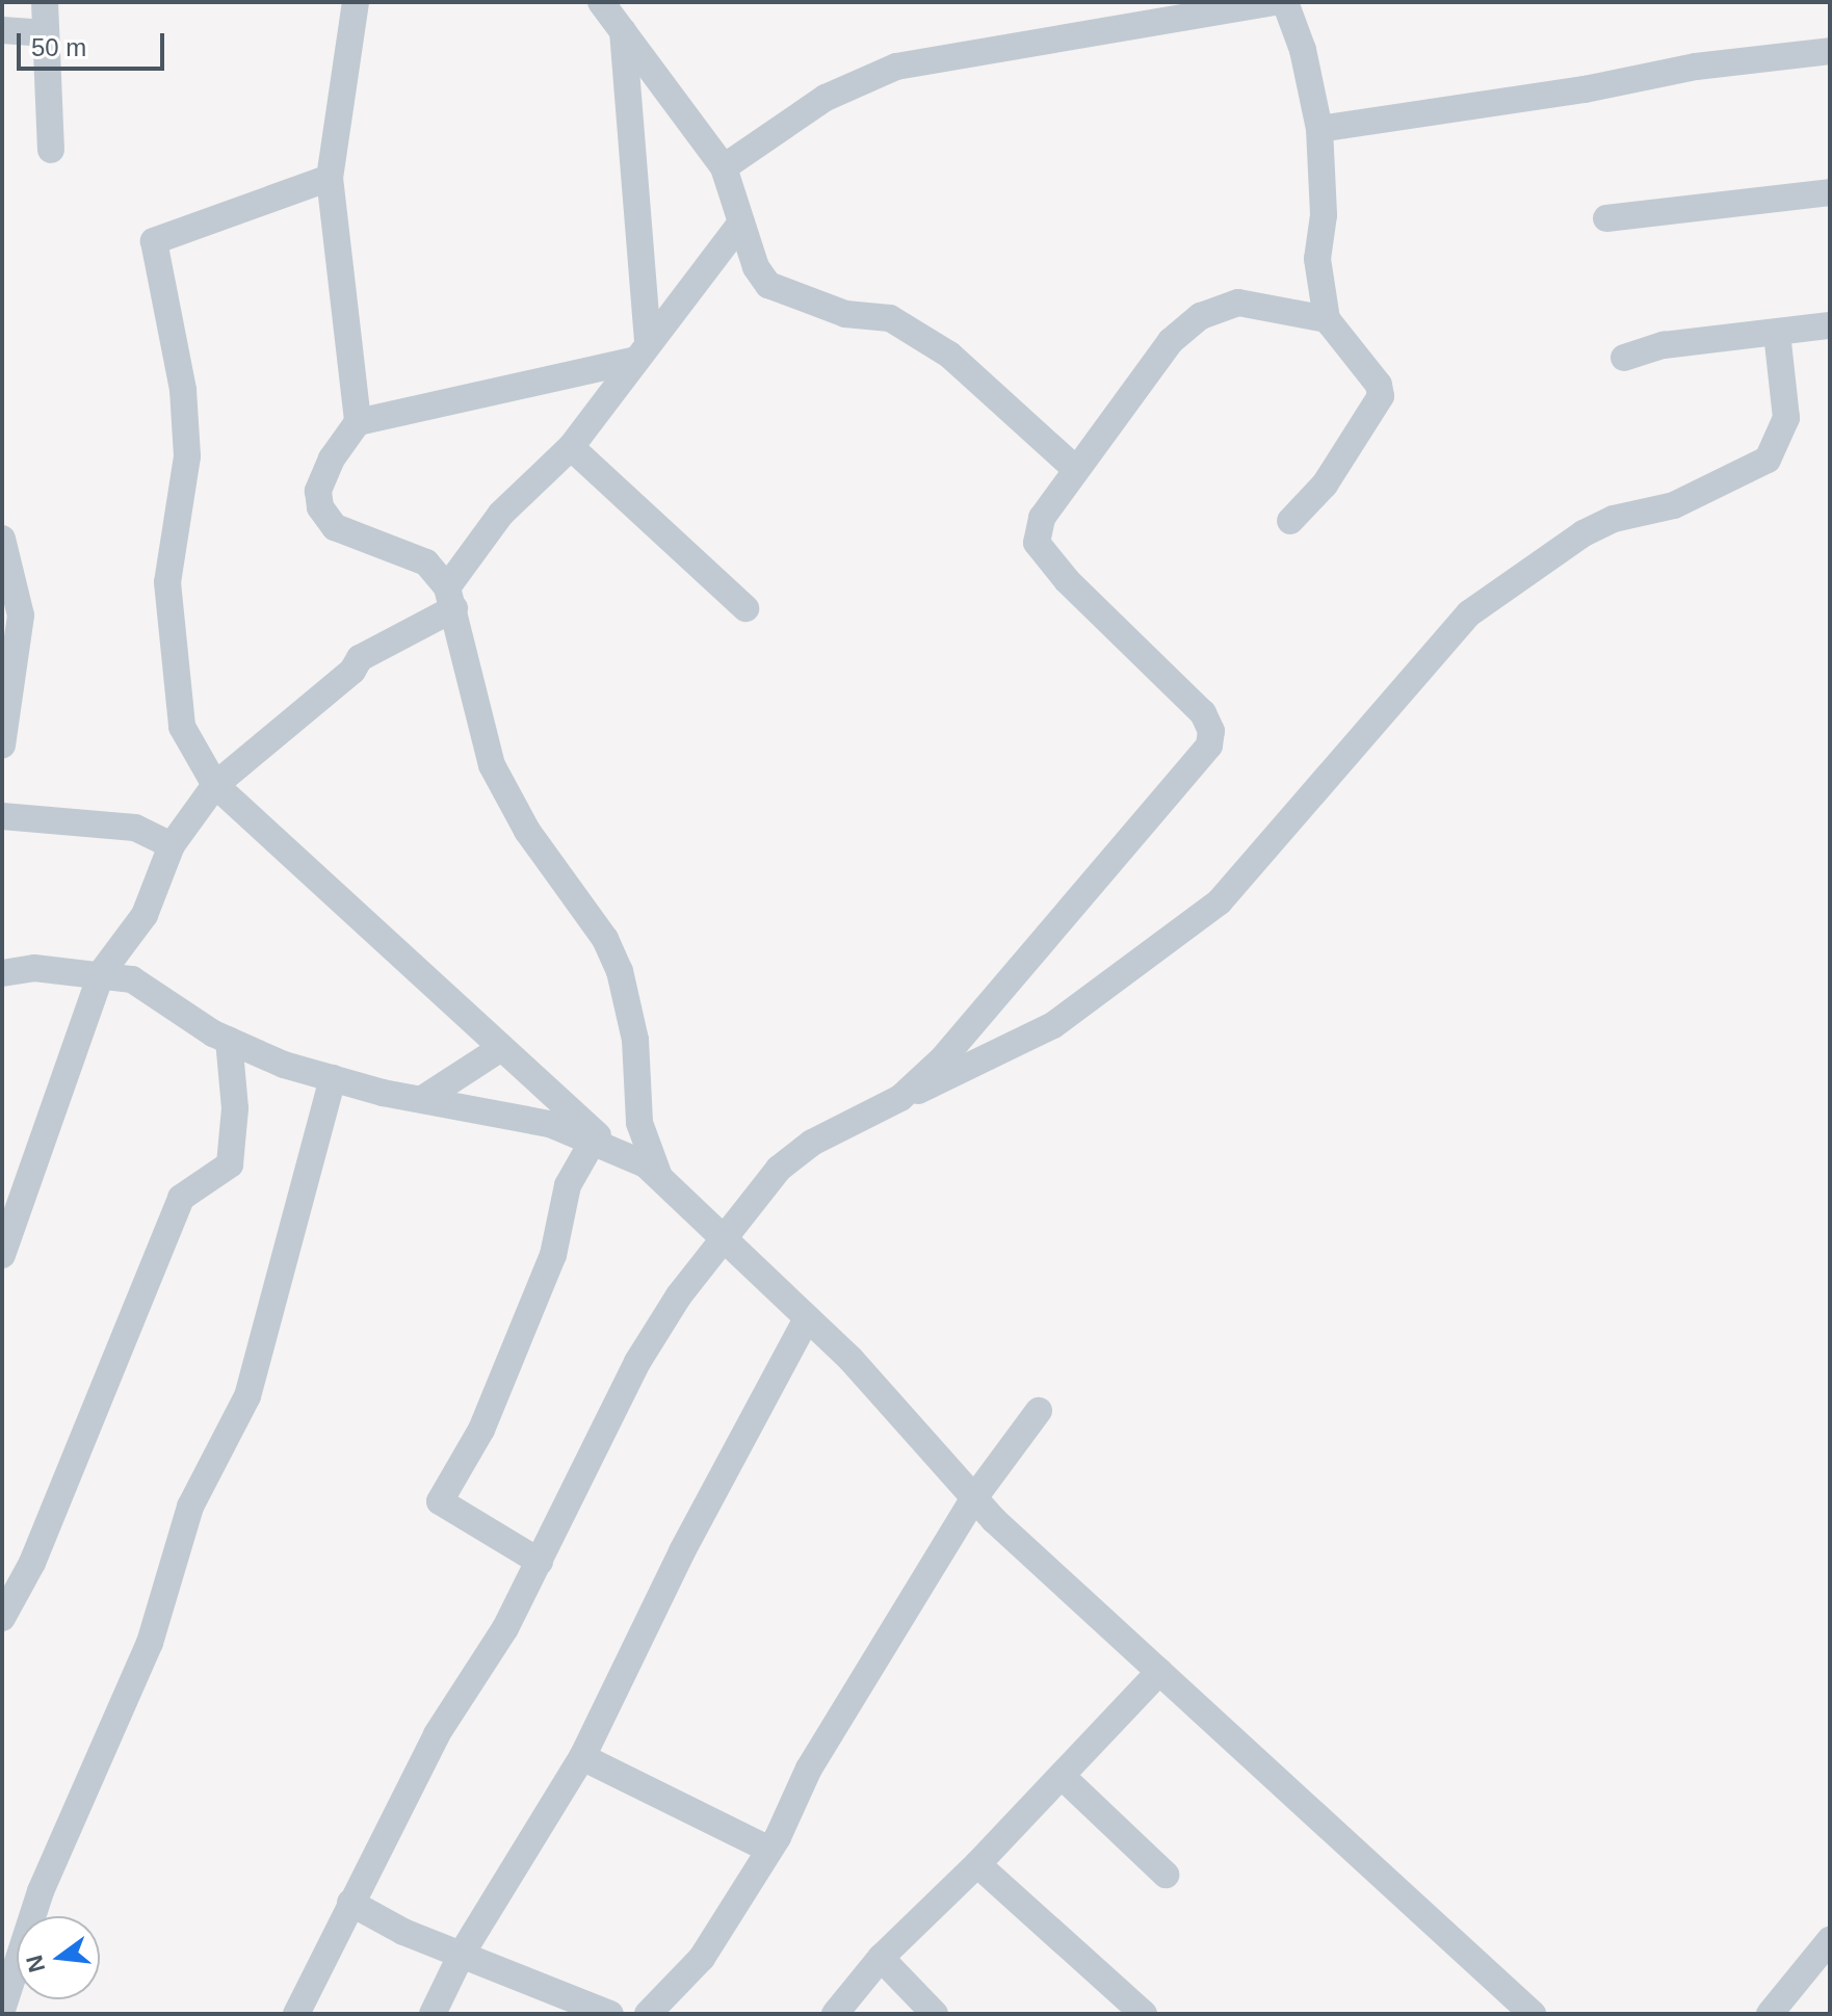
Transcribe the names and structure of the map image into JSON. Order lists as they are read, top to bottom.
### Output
{
  "scale_bar": "50 m",
  "north": "left"
}
